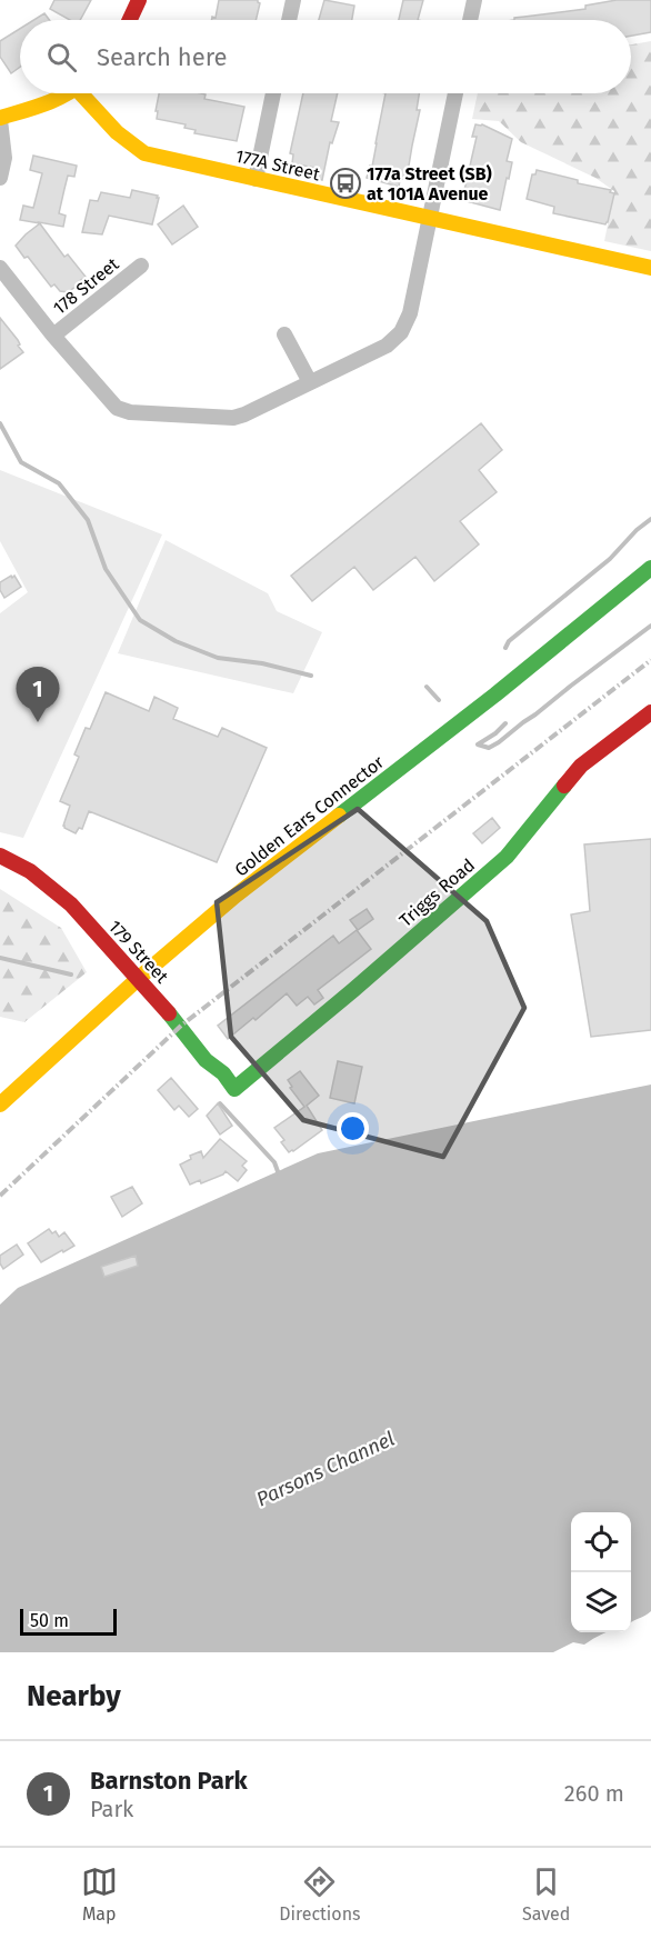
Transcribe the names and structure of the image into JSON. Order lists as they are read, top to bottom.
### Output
{
  "streets": {
    "street": [
      "177A Street",
      "178 Street",
      "Golden Ears Connector",
      "Triggs Road",
      "179 Street"
    ]
  },
  "crossings": [
    ["Golden Ears Connector", "179 Street"],
    ["Triggs Road", "179 Street"]
  ],
  "water": ["Parsons Channel"],
  "places": {
    "bus stop": ["177a Street (SB) at 101A Avenue"]
  },
  "scale_bar": "50 m",
  "page": {
    "search": "Search here",
    "pins": "1",
    "scale": "50 m",
    "heading": "Nearby",
    "list": [
      {
        "mark": "1",
        "name": "Barnston Park",
        "note": "Park",
        "value": "260 m"
      }
    ],
    "nav": ["Map", "Directions", "Saved"]
  }
}
